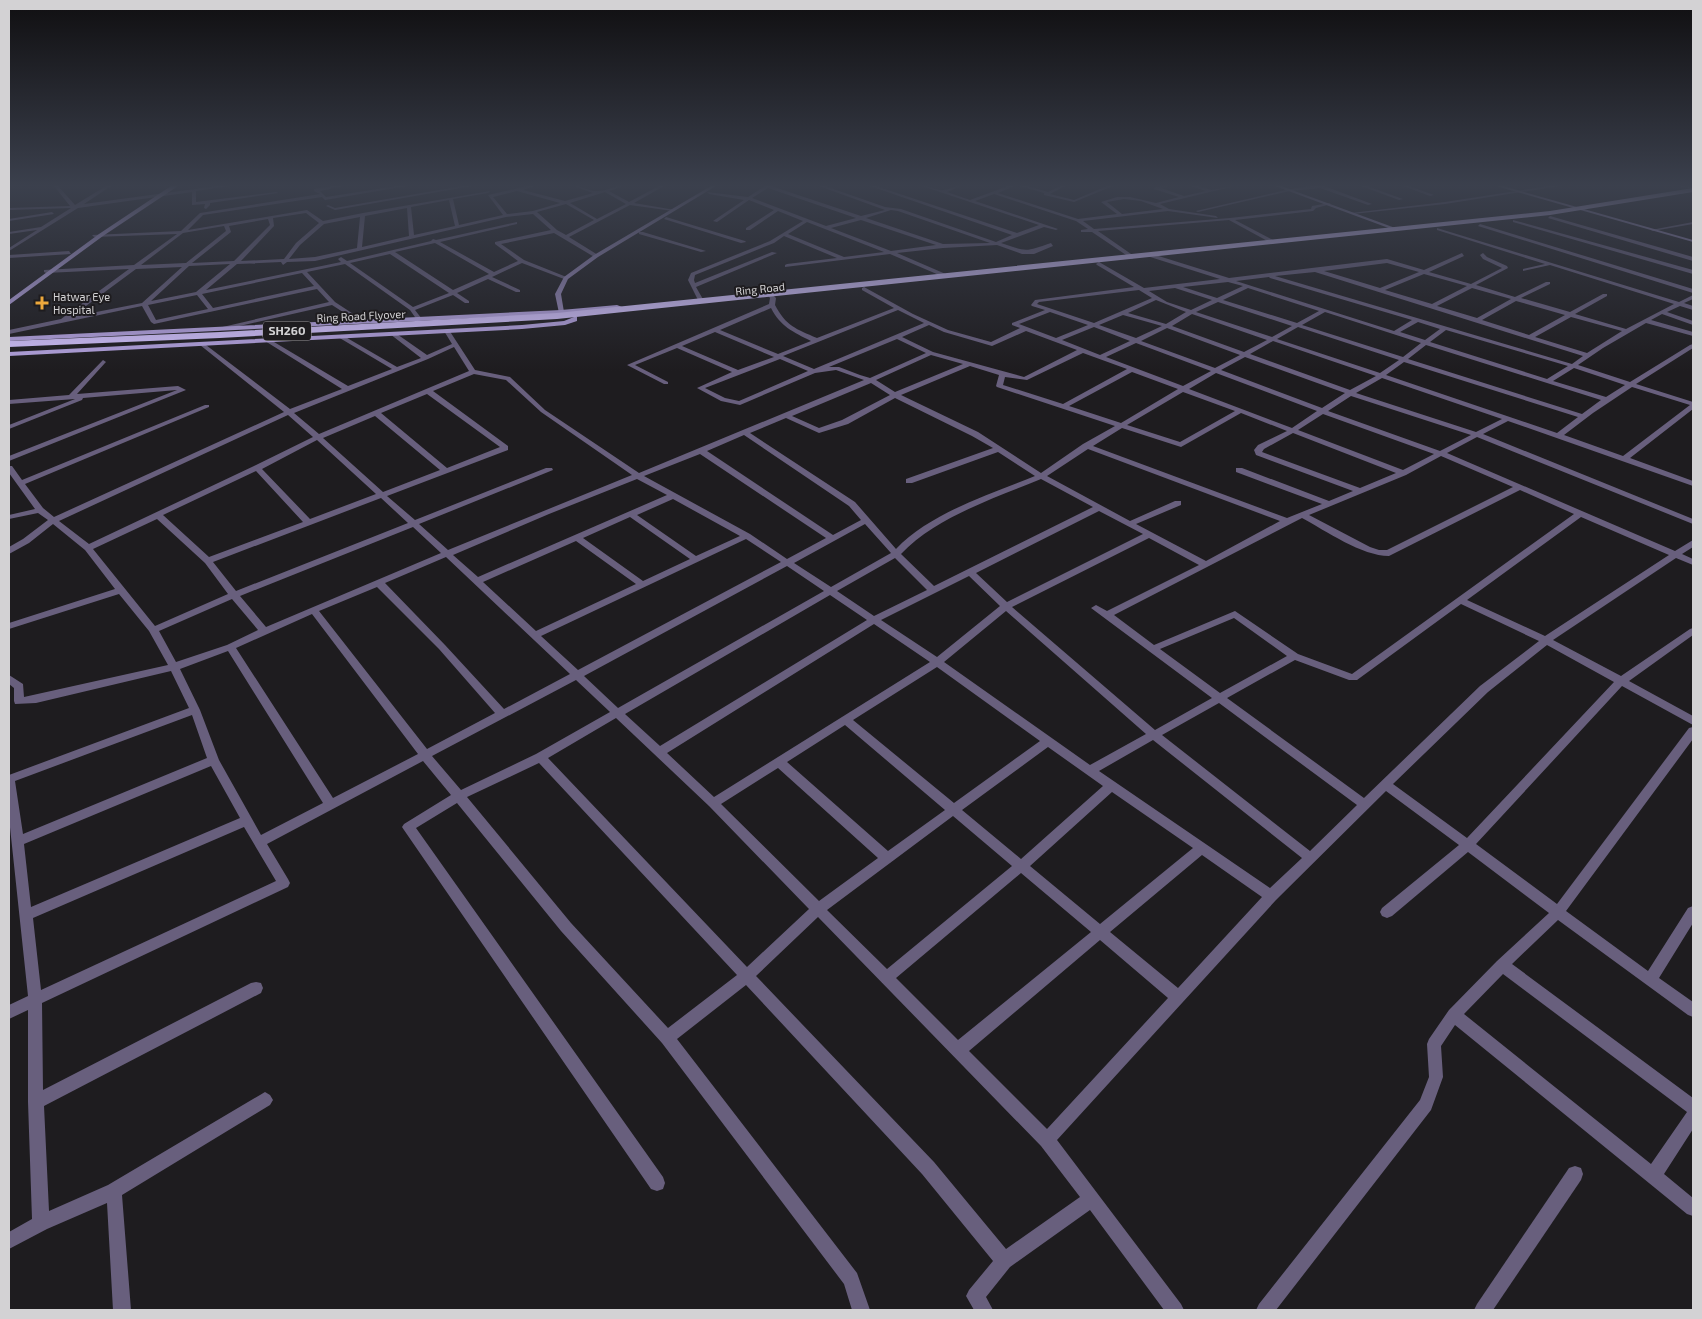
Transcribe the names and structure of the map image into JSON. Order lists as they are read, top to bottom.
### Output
{
  "streets": {
    "highway": ["Ring Road", "Ring Road Flyover", "SH260"]
  },
  "crossings": [
    ["Ring Road", "Ring Road Flyover"]
  ],
  "places": {
    "health": ["Hatwar Eye Hospital"]
  }
}
